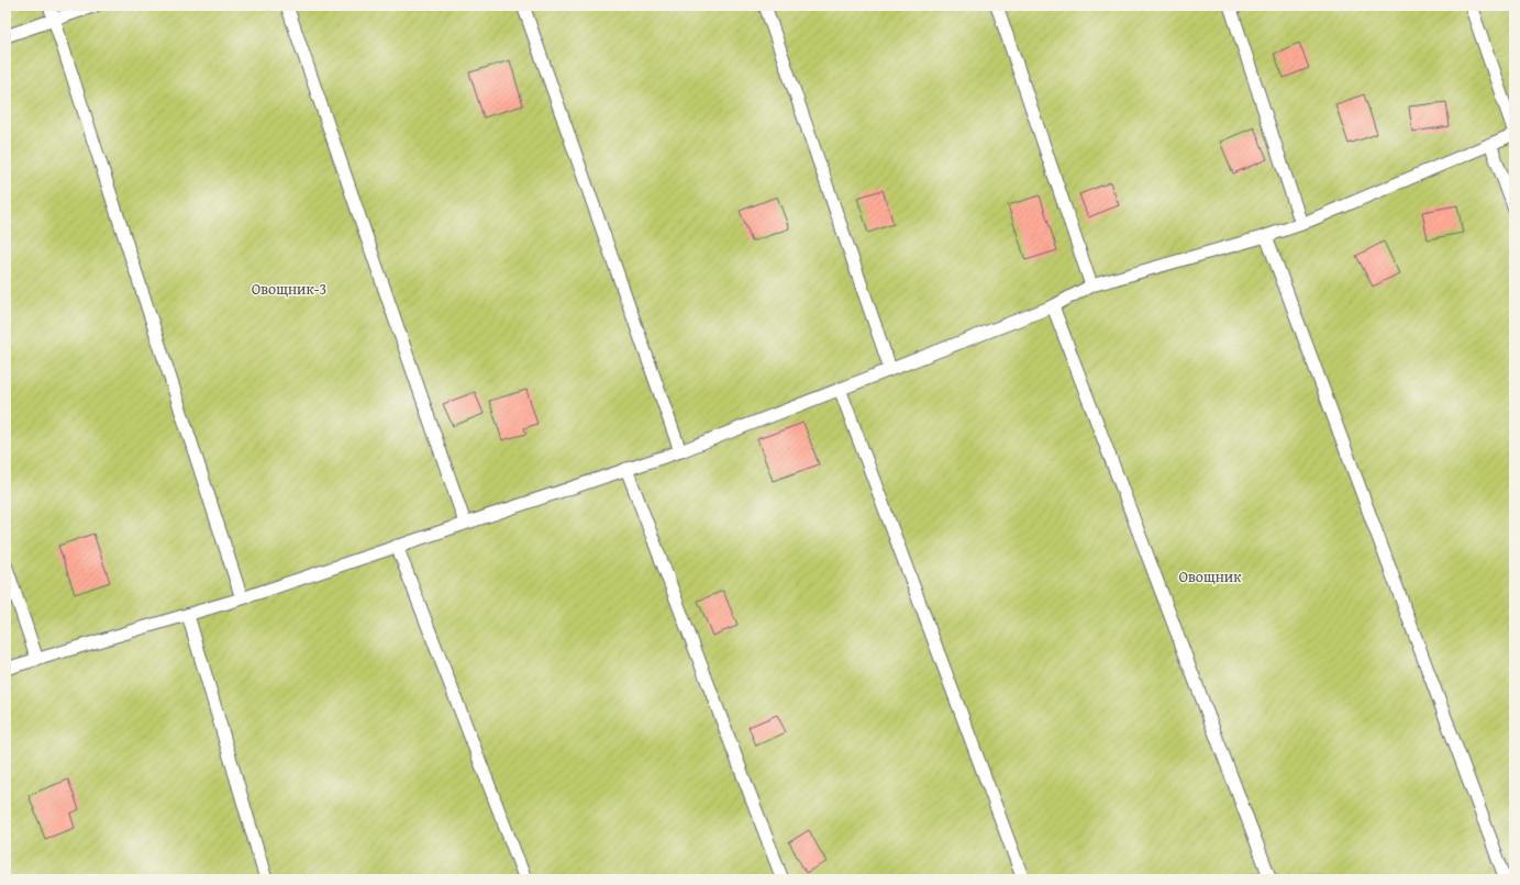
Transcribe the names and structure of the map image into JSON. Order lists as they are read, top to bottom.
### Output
{
  "parks": ["Овощник-3", "Овощник"]
}
